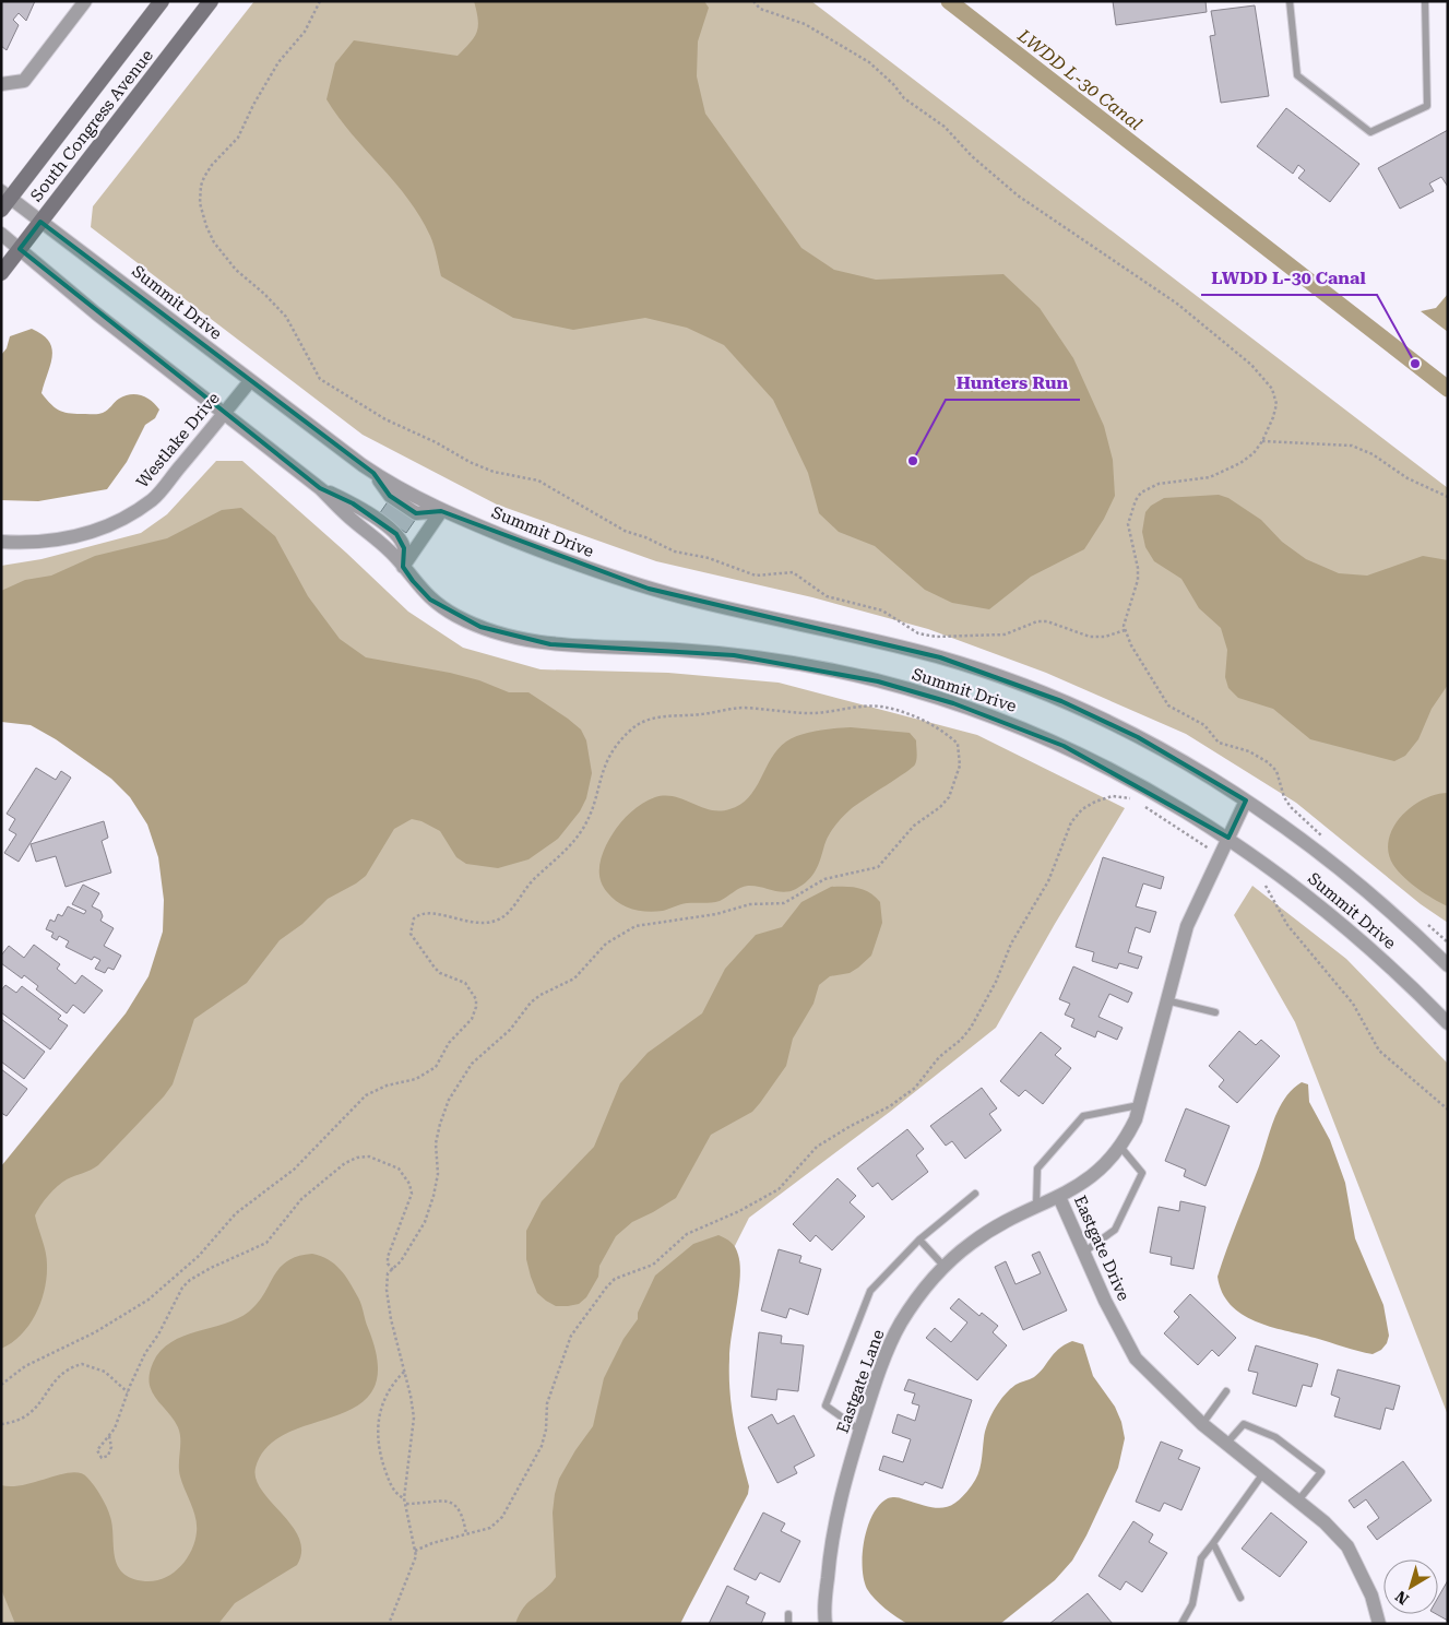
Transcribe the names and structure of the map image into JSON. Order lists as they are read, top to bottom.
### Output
{
  "streets": {
    "main road": ["South Congress Avenue"],
    "street": [
      "Summit Drive",
      "Westlake Drive",
      "Eastgate Drive",
      "Eastgate Lane"
    ]
  },
  "crossings": [
    ["South Congress Avenue", "Summit Drive"],
    ["Summit Drive", "Westlake Drive"],
    ["Summit Drive", "Eastgate Drive"],
    ["Eastgate Drive", "Eastgate Lane"]
  ],
  "water": ["LWDD L-30 Canal"],
  "places": ["LWDD L-30 Canal", "Hunters Run"],
  "north": "bottom left"
}
